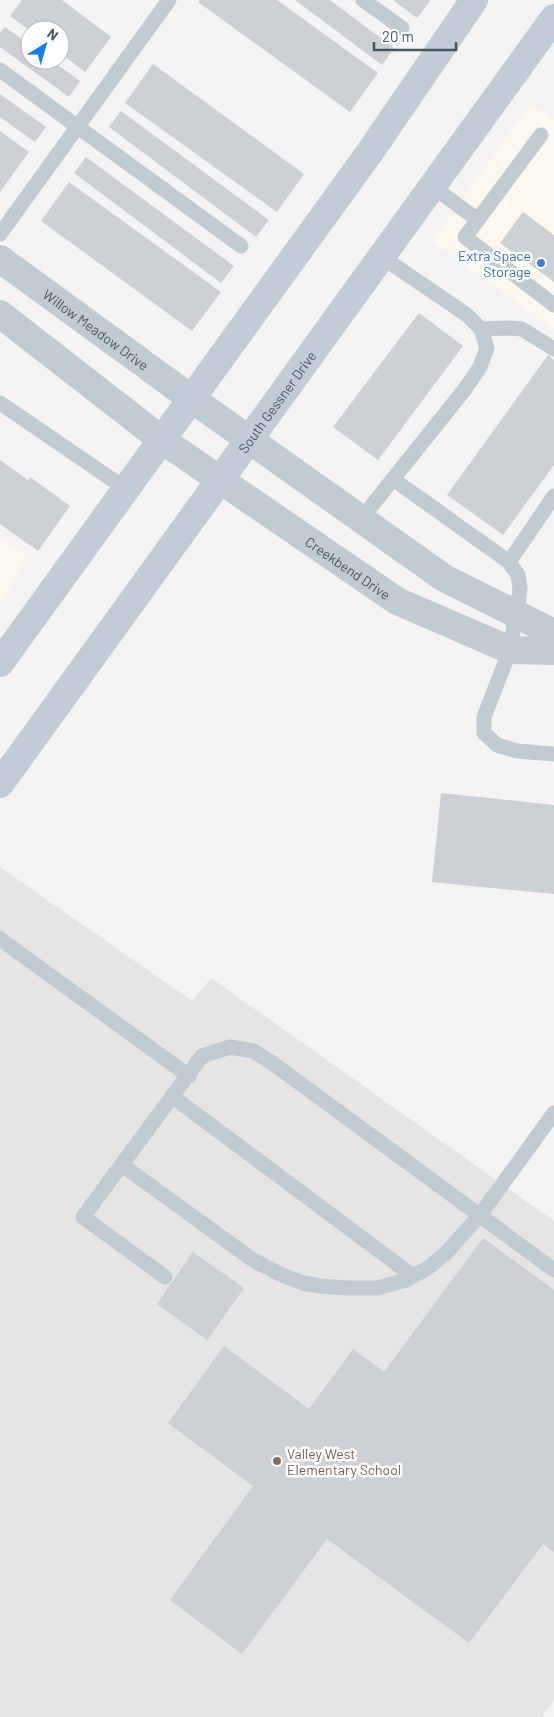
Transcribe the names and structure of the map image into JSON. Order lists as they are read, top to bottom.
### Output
{
  "streets": {
    "main road": ["South Gessner Drive"],
    "street": ["Willow Meadow Drive", "Creekbend Drive"]
  },
  "crossings": [
    ["South Gessner Drive", "Creekbend Drive"]
  ],
  "places": ["Extra Space Storage", "Valley West Elementary School"],
  "scale_bar": "20 m",
  "north": "top right"
}
